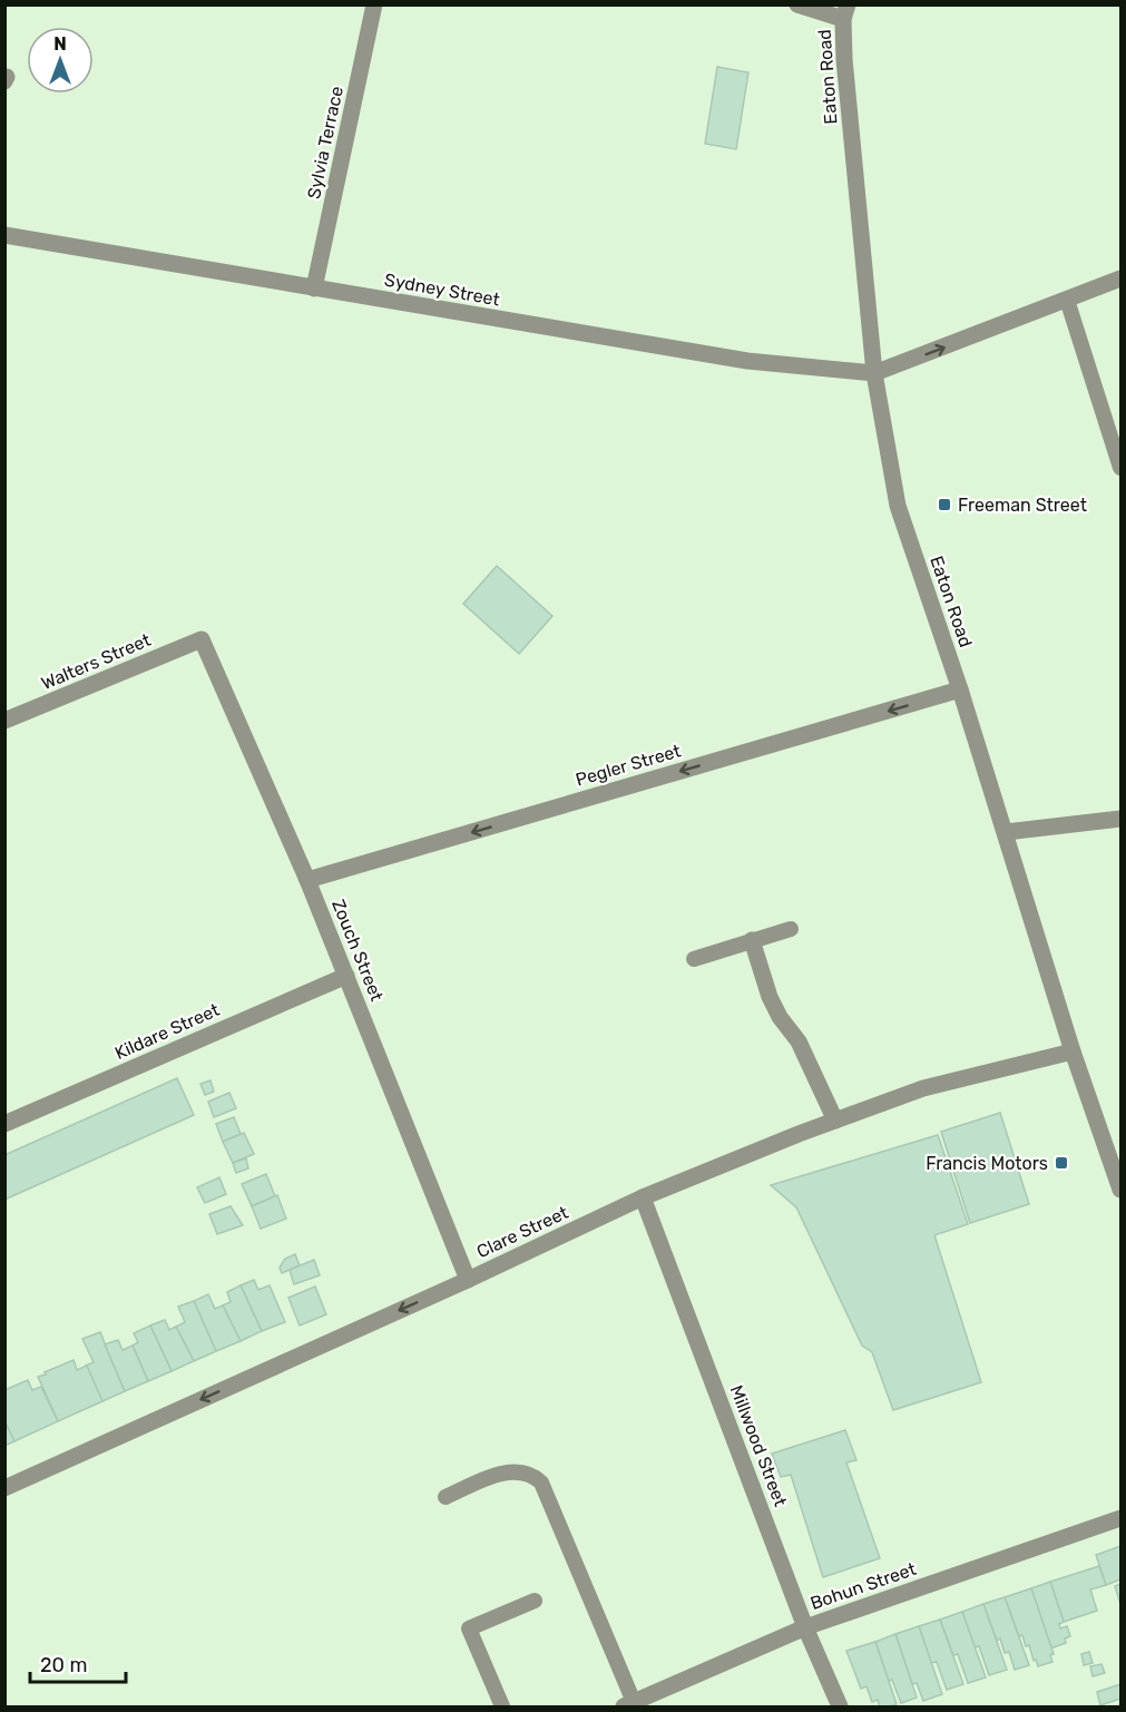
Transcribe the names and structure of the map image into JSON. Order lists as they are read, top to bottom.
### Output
{
  "streets": {
    "street": [
      "Eaton Road",
      "Sylvia Terrace",
      "Sydney Street",
      "Walters Street",
      "Pegler Street",
      "Zouch Street",
      "Kildare Street",
      "Clare Street",
      "Millwood Street",
      "Bohun Street"
    ]
  },
  "crossings": [
    ["Eaton Road", "Sydney Street"],
    ["Eaton Road", "Pegler Street"],
    ["Eaton Road", "Clare Street"],
    ["Sylvia Terrace", "Sydney Street"],
    ["Walters Street", "Zouch Street"],
    ["Pegler Street", "Zouch Street"],
    ["Zouch Street", "Kildare Street"],
    ["Zouch Street", "Clare Street"],
    ["Clare Street", "Millwood Street"],
    ["Millwood Street", "Bohun Street"]
  ],
  "one_way": ["Pegler Street", "Clare Street"],
  "places": {
    "transit": ["Freeman Street", "Francis Motors"]
  },
  "scale_bar": "20 m",
  "north": "top"
}
